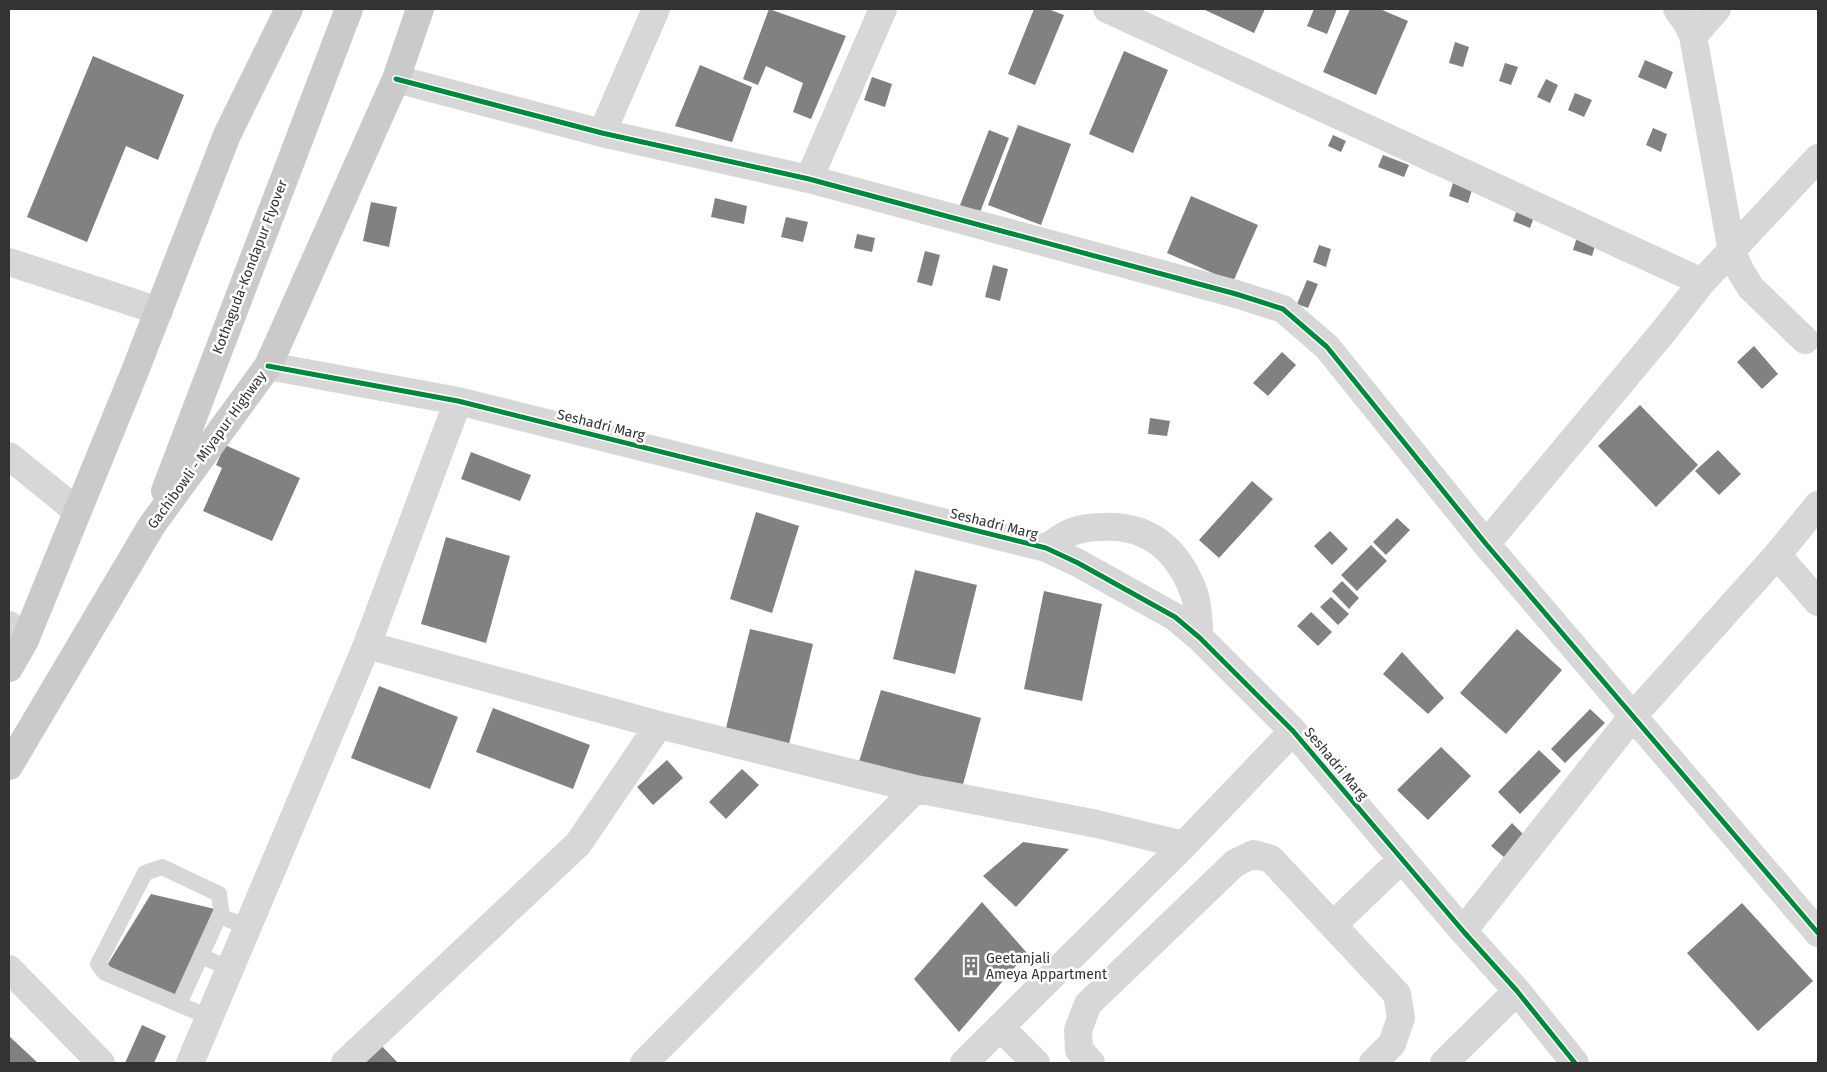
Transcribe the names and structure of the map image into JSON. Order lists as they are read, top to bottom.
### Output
{
  "streets": {
    "main road": ["Kothaguda-Kondapur Flyover", "Gachibowli - Miyapur Highway"],
    "street": ["Seshadri Marg"]
  },
  "crossings": [
    ["Kothaguda-Kondapur Flyover", "Gachibowli - Miyapur Highway"],
    ["Seshadri Marg", "Gachibowli - Miyapur Highway"]
  ],
  "places": {
    "building": ["Geetanjali Ameya Appartment"]
  }
}
